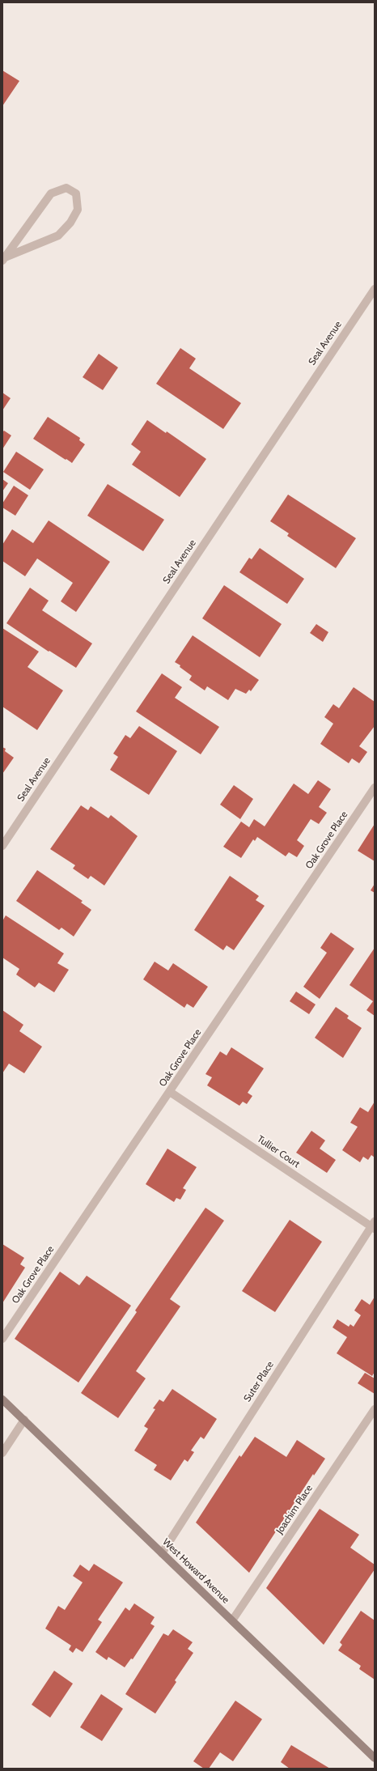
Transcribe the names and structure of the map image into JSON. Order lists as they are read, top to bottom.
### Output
{
  "streets": {
    "main road": ["West Howard Avenue"],
    "street": [
      "Seal Avenue",
      "Oak Grove Place",
      "Tullier Court",
      "Suter Place",
      "Joachim Place"
    ]
  },
  "crossings": [
    ["Oak Grove Place", "Tullier Court"],
    ["Tullier Court", "Suter Place"],
    ["Suter Place", "West Howard Avenue"],
    ["Joachim Place", "West Howard Avenue"]
  ]
}
